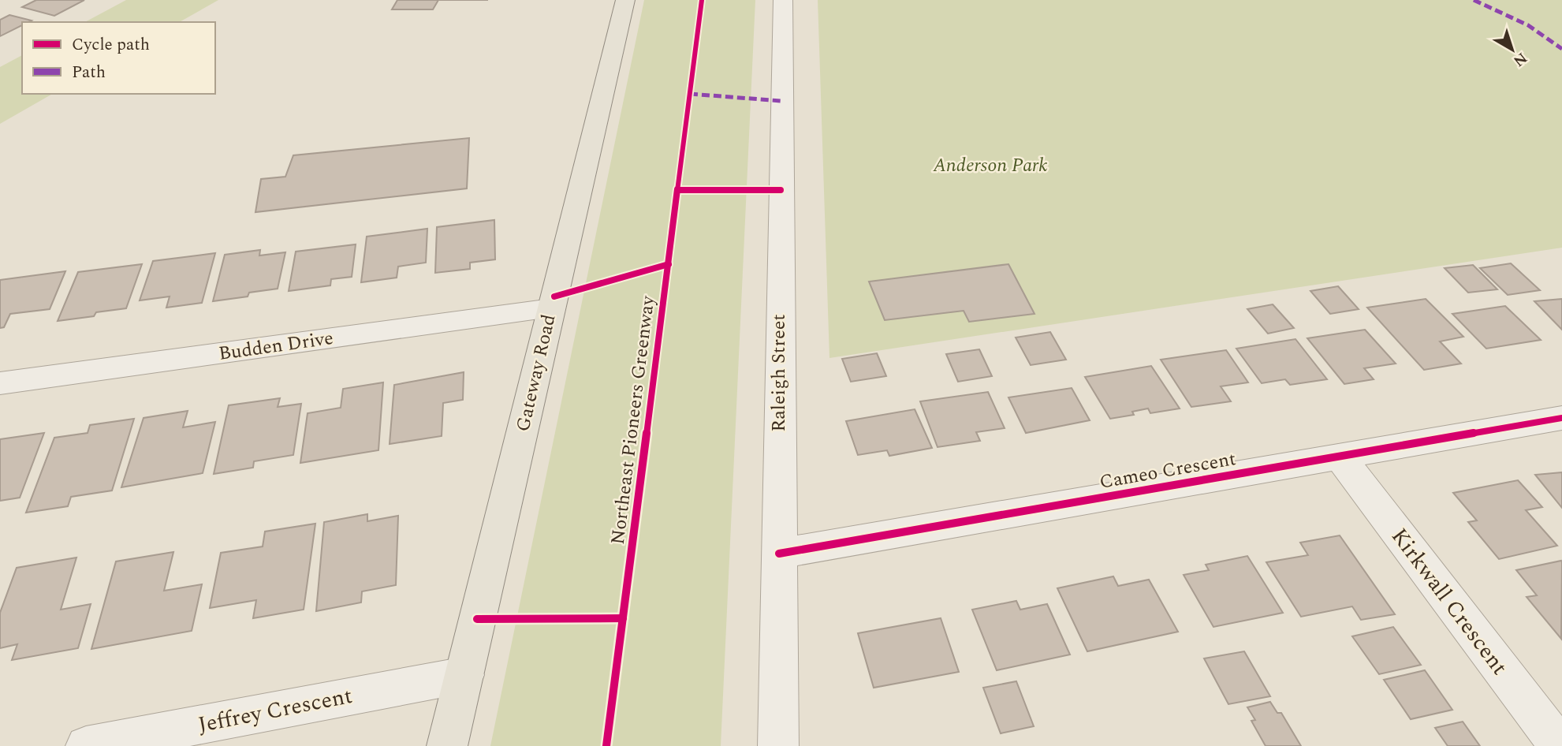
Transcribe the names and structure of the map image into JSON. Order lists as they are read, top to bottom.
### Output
{
  "streets": {
    "main road": ["Gateway Road"],
    "street": [
      "Budden Drive",
      "Raleigh Street",
      "Cameo Crescent",
      "Kirkwall Crescent",
      "Jeffrey Crescent"
    ],
    "cycle path": ["Northeast Pioneers Greenway"]
  },
  "crossings": [
    ["Budden Drive", "Gateway Road"],
    ["Gateway Road", "Jeffrey Crescent"],
    ["Raleigh Street", "Cameo Crescent"],
    ["Cameo Crescent", "Kirkwall Crescent"]
  ],
  "parks": ["Anderson Park"],
  "legend": ["Cycle path", "Path"],
  "north": "bottom right"
}
